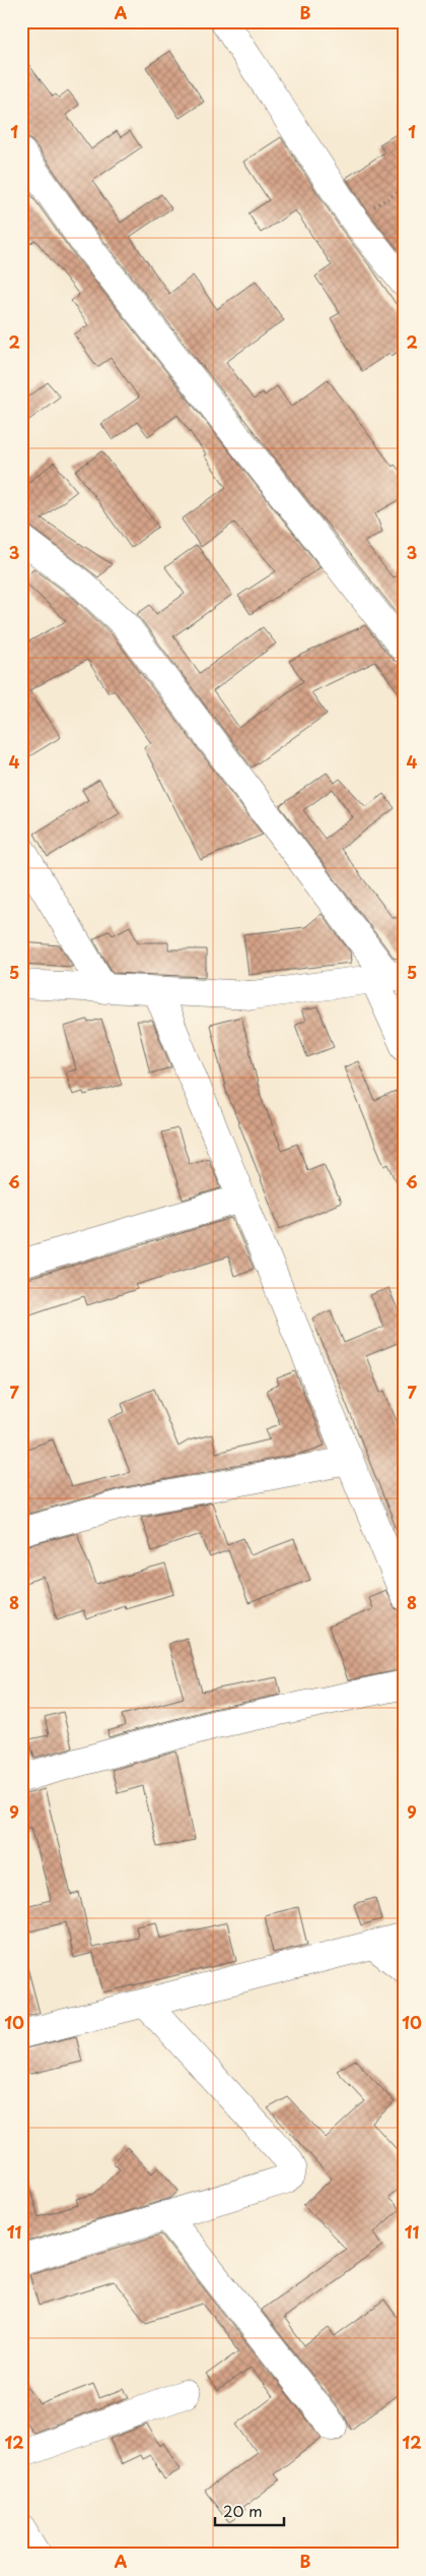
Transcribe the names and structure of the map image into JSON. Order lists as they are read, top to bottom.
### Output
{
  "scale_bar": "20 m",
  "grid": {
    "columns": ["A", "B"],
    "rows": [
      "1",
      "2",
      "3",
      "4",
      "5",
      "6",
      "7",
      "8",
      "9",
      "10",
      "11",
      "12"
    ]
  }
}
